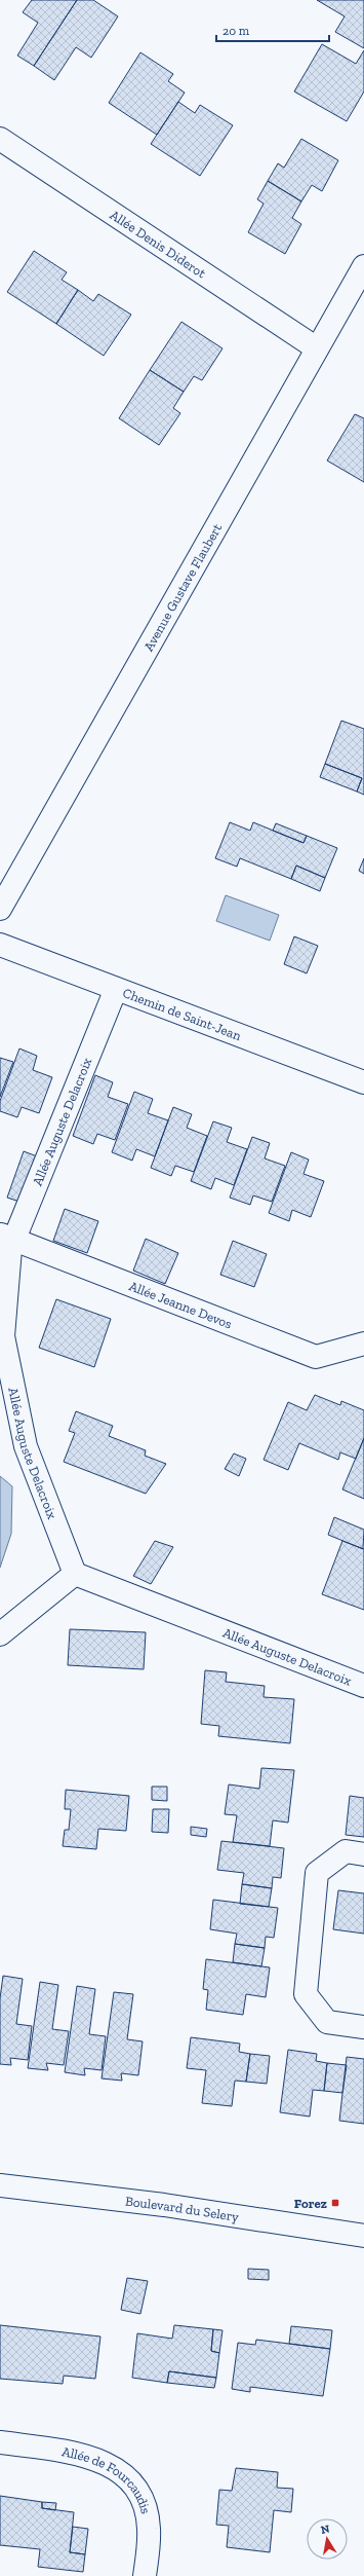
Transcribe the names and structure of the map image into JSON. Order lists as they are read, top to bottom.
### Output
{
  "streets": {
    "street": [
      "Allée Denis Diderot",
      "Avenue Gustave Flaubert",
      "Chemin de Saint-Jean",
      "Allée Auguste Delacroix",
      "Allée Jeanne Devos",
      "Boulevard du Selery",
      "Allée de Fourcaudis"
    ]
  },
  "crossings": [
    ["Allée Denis Diderot", "Avenue Gustave Flaubert"],
    ["Chemin de Saint-Jean", "Allée Auguste Delacroix"],
    ["Allée Auguste Delacroix", "Allée Jeanne Devos"]
  ],
  "places": {
    "transit": ["Forez"]
  },
  "scale_bar": "20 m",
  "north": "top"
}
